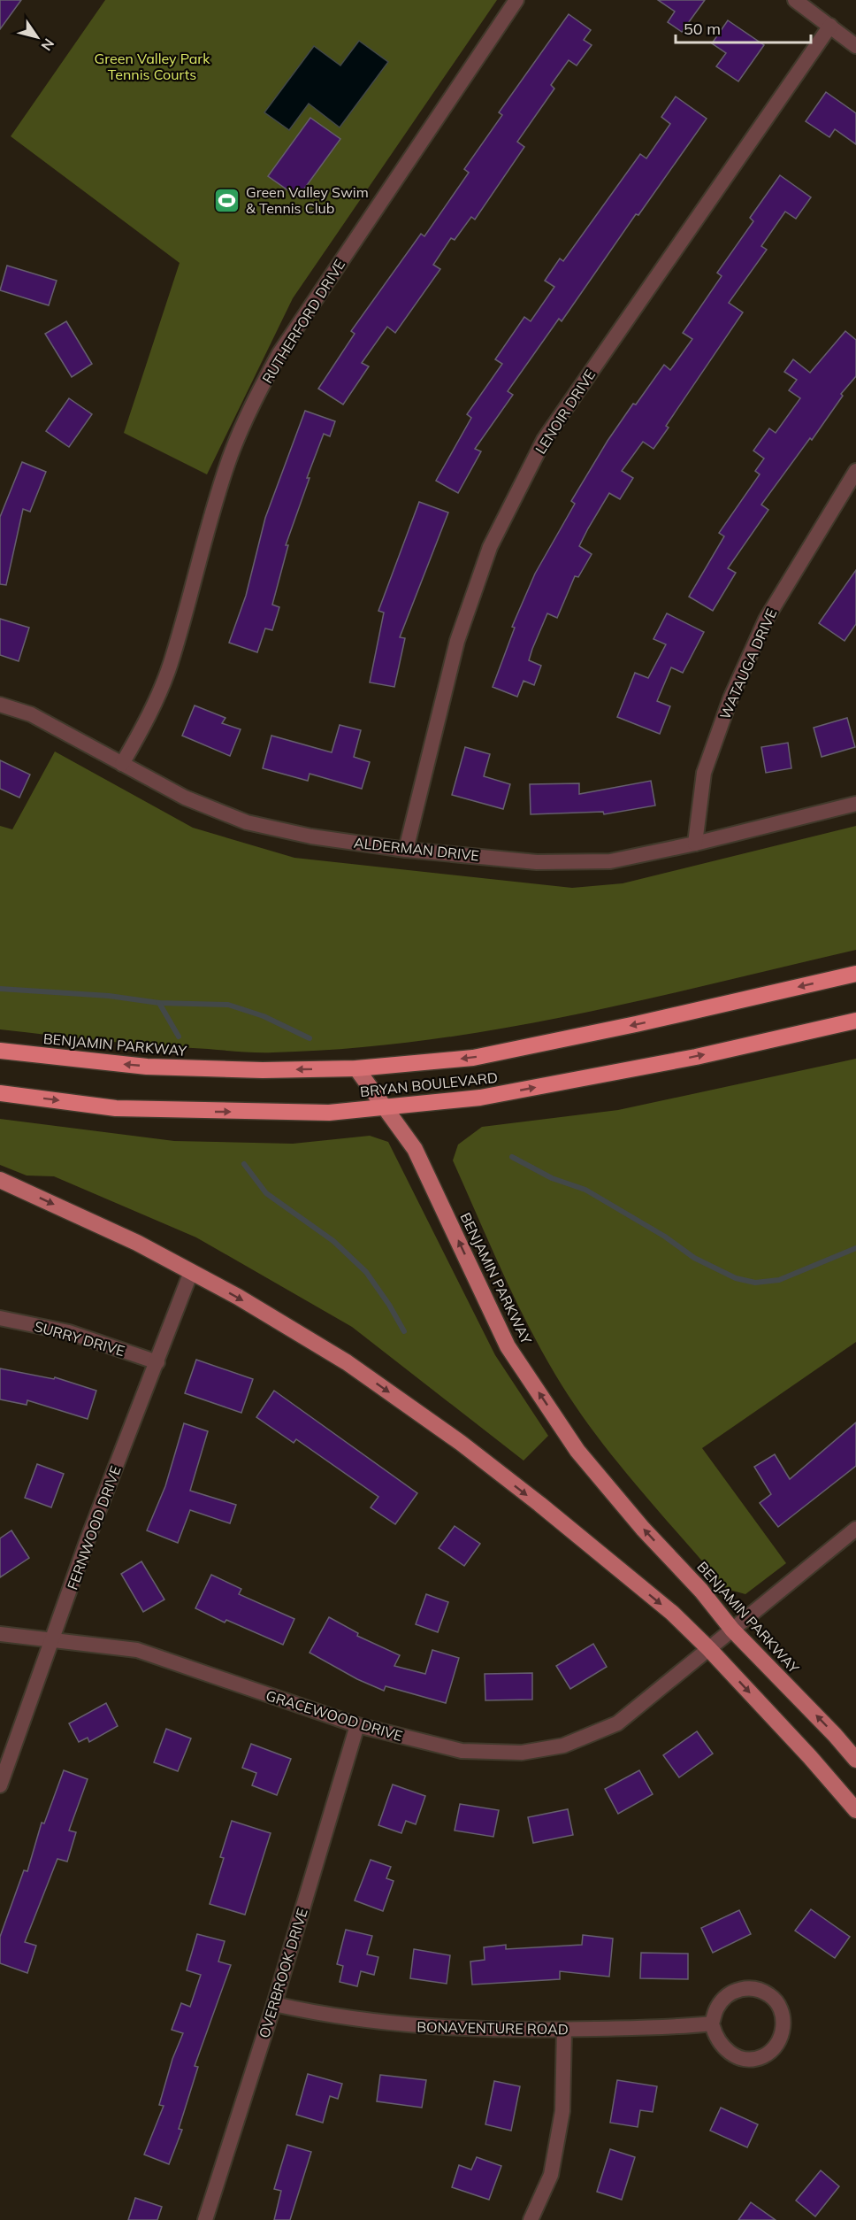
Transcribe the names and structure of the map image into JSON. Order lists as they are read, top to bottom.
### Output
{
  "streets": {
    "highway": ["BENJAMIN PARKWAY", "BRYAN BOULEVARD"],
    "street": [
      "RUTHERFORD DRIVE",
      "LENOIR DRIVE",
      "WATAUGA DRIVE",
      "ALDERMAN DRIVE",
      "SURRY DRIVE",
      "FERNWOOD DRIVE",
      "GRACEWOOD DRIVE",
      "OVERBROOK DRIVE",
      "BONAVENTURE ROAD"
    ]
  },
  "crossings": [
    ["RUTHERFORD DRIVE", "ALDERMAN DRIVE"],
    ["LENOIR DRIVE", "ALDERMAN DRIVE"],
    ["WATAUGA DRIVE", "ALDERMAN DRIVE"],
    ["BENJAMIN PARKWAY", "BRYAN BOULEVARD"],
    ["BENJAMIN PARKWAY", "GRACEWOOD DRIVE"],
    ["SURRY DRIVE", "FERNWOOD DRIVE"],
    ["FERNWOOD DRIVE", "GRACEWOOD DRIVE"],
    ["GRACEWOOD DRIVE", "OVERBROOK DRIVE"],
    ["OVERBROOK DRIVE", "BONAVENTURE ROAD"]
  ],
  "one_way": ["BENJAMIN PARKWAY"],
  "parks": ["Green Valley Park Tennis Courts"],
  "places": {
    "sports": ["Green Valley Swim & Tennis Club"]
  },
  "scale_bar": "50 m",
  "north": "bottom right"
}
